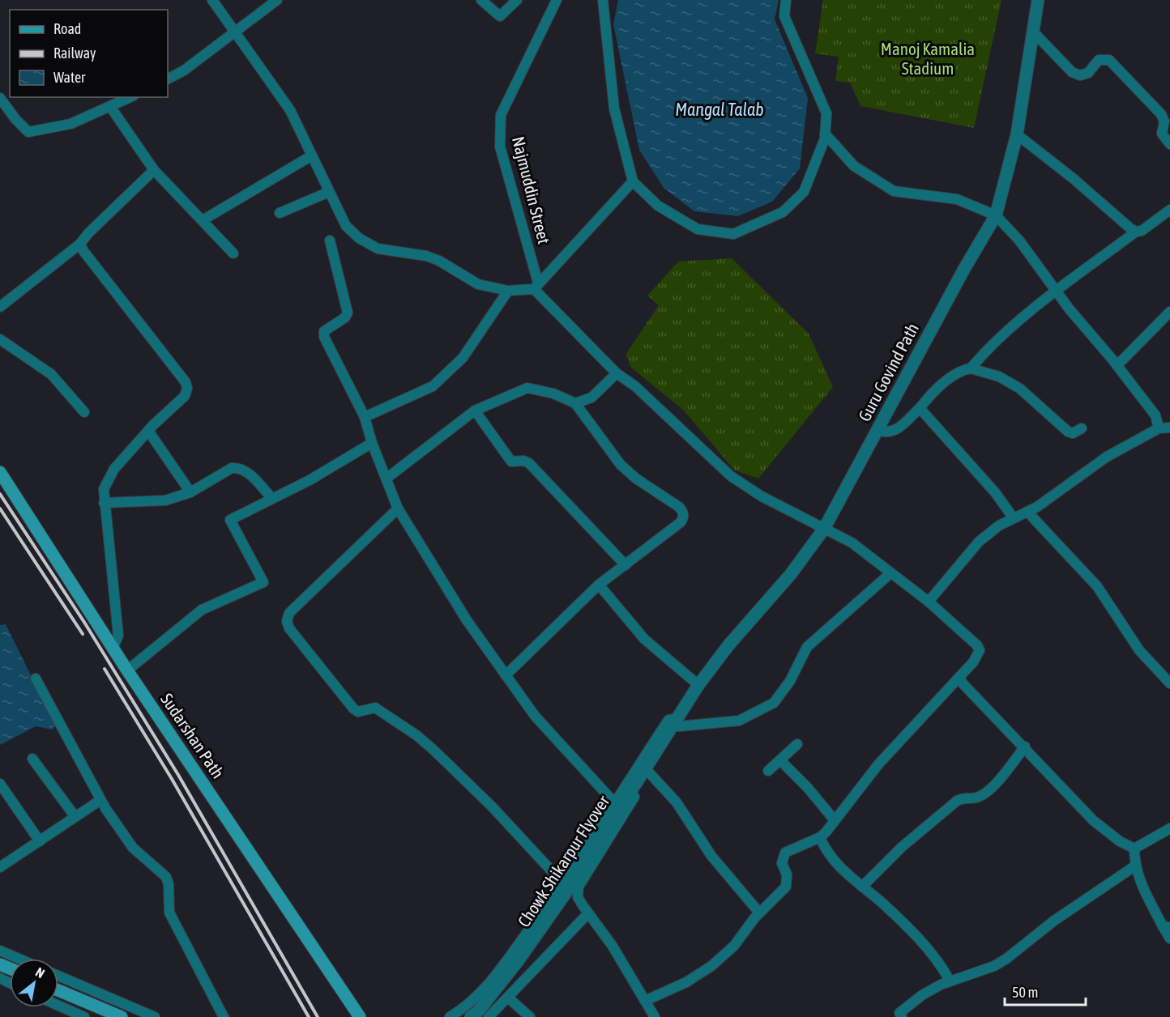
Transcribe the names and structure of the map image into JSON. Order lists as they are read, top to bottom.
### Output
{
  "streets": {
    "main road": ["Sudarshan Path"],
    "street": ["Najmuddin Street", "Guru Govind Path", "Chowk Shikarpur Flyover"]
  },
  "crossings": [
    ["Guru Govind Path", "Chowk Shikarpur Flyover"]
  ],
  "water": ["Mangal Talab"],
  "parks": ["Manoj Kamalia Stadium"],
  "legend": ["Road", "Railway", "Water"],
  "scale_bar": "50 m",
  "north": "top right"
}
